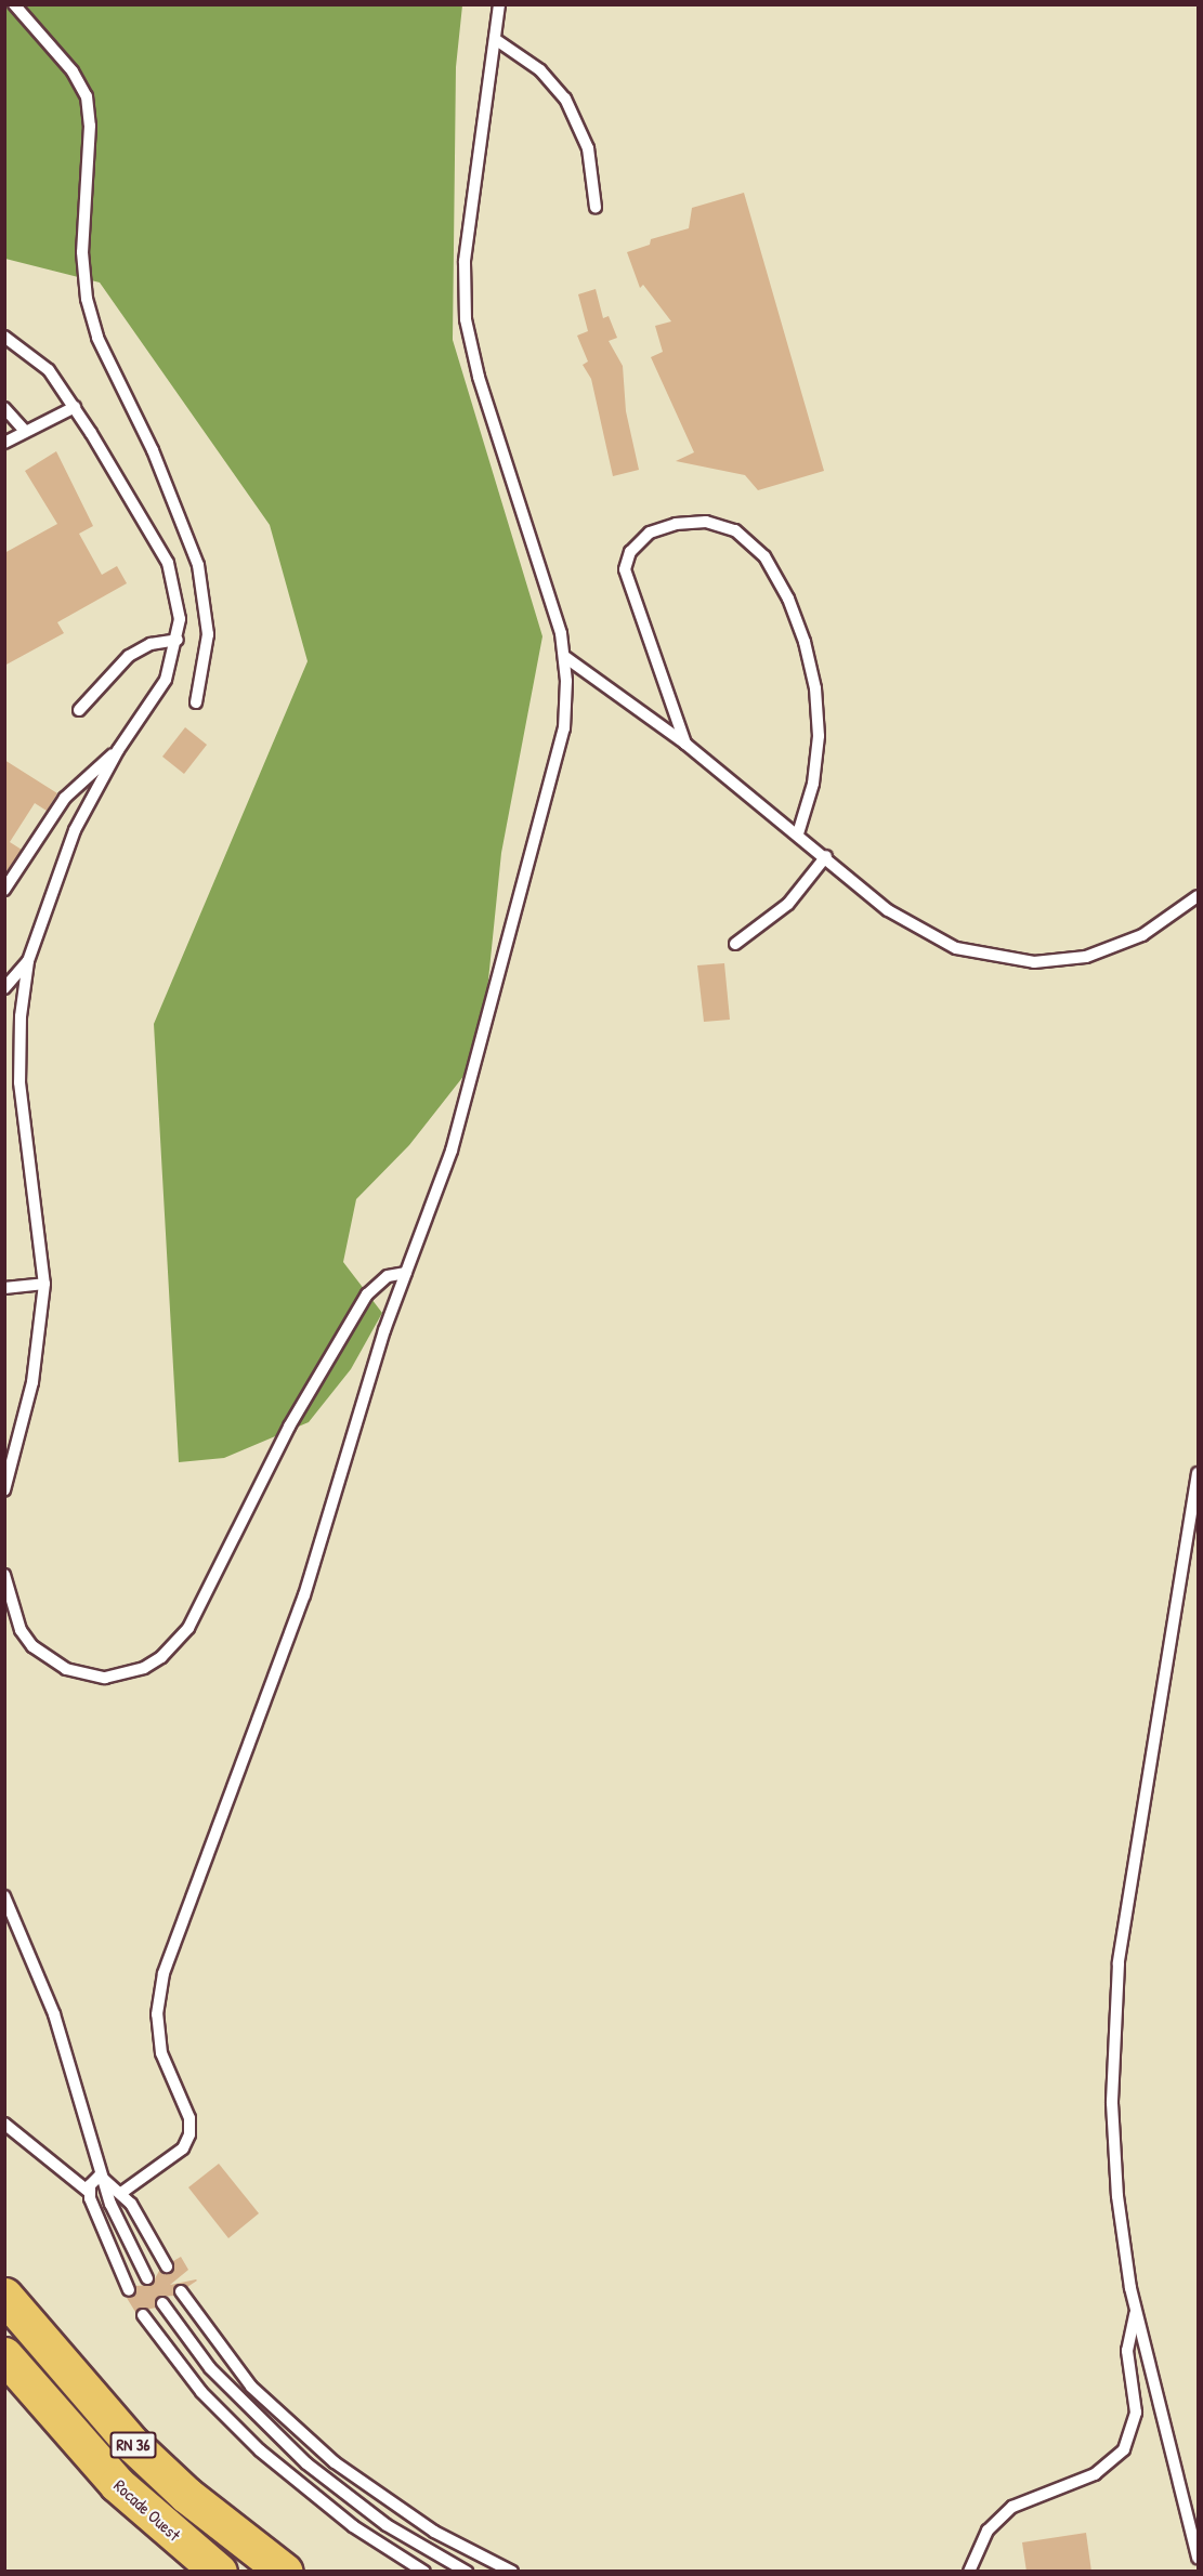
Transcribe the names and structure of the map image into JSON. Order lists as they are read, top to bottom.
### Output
{
  "streets": {
    "highway": ["RN 36", "Rocade Ouest"]
  }
}
